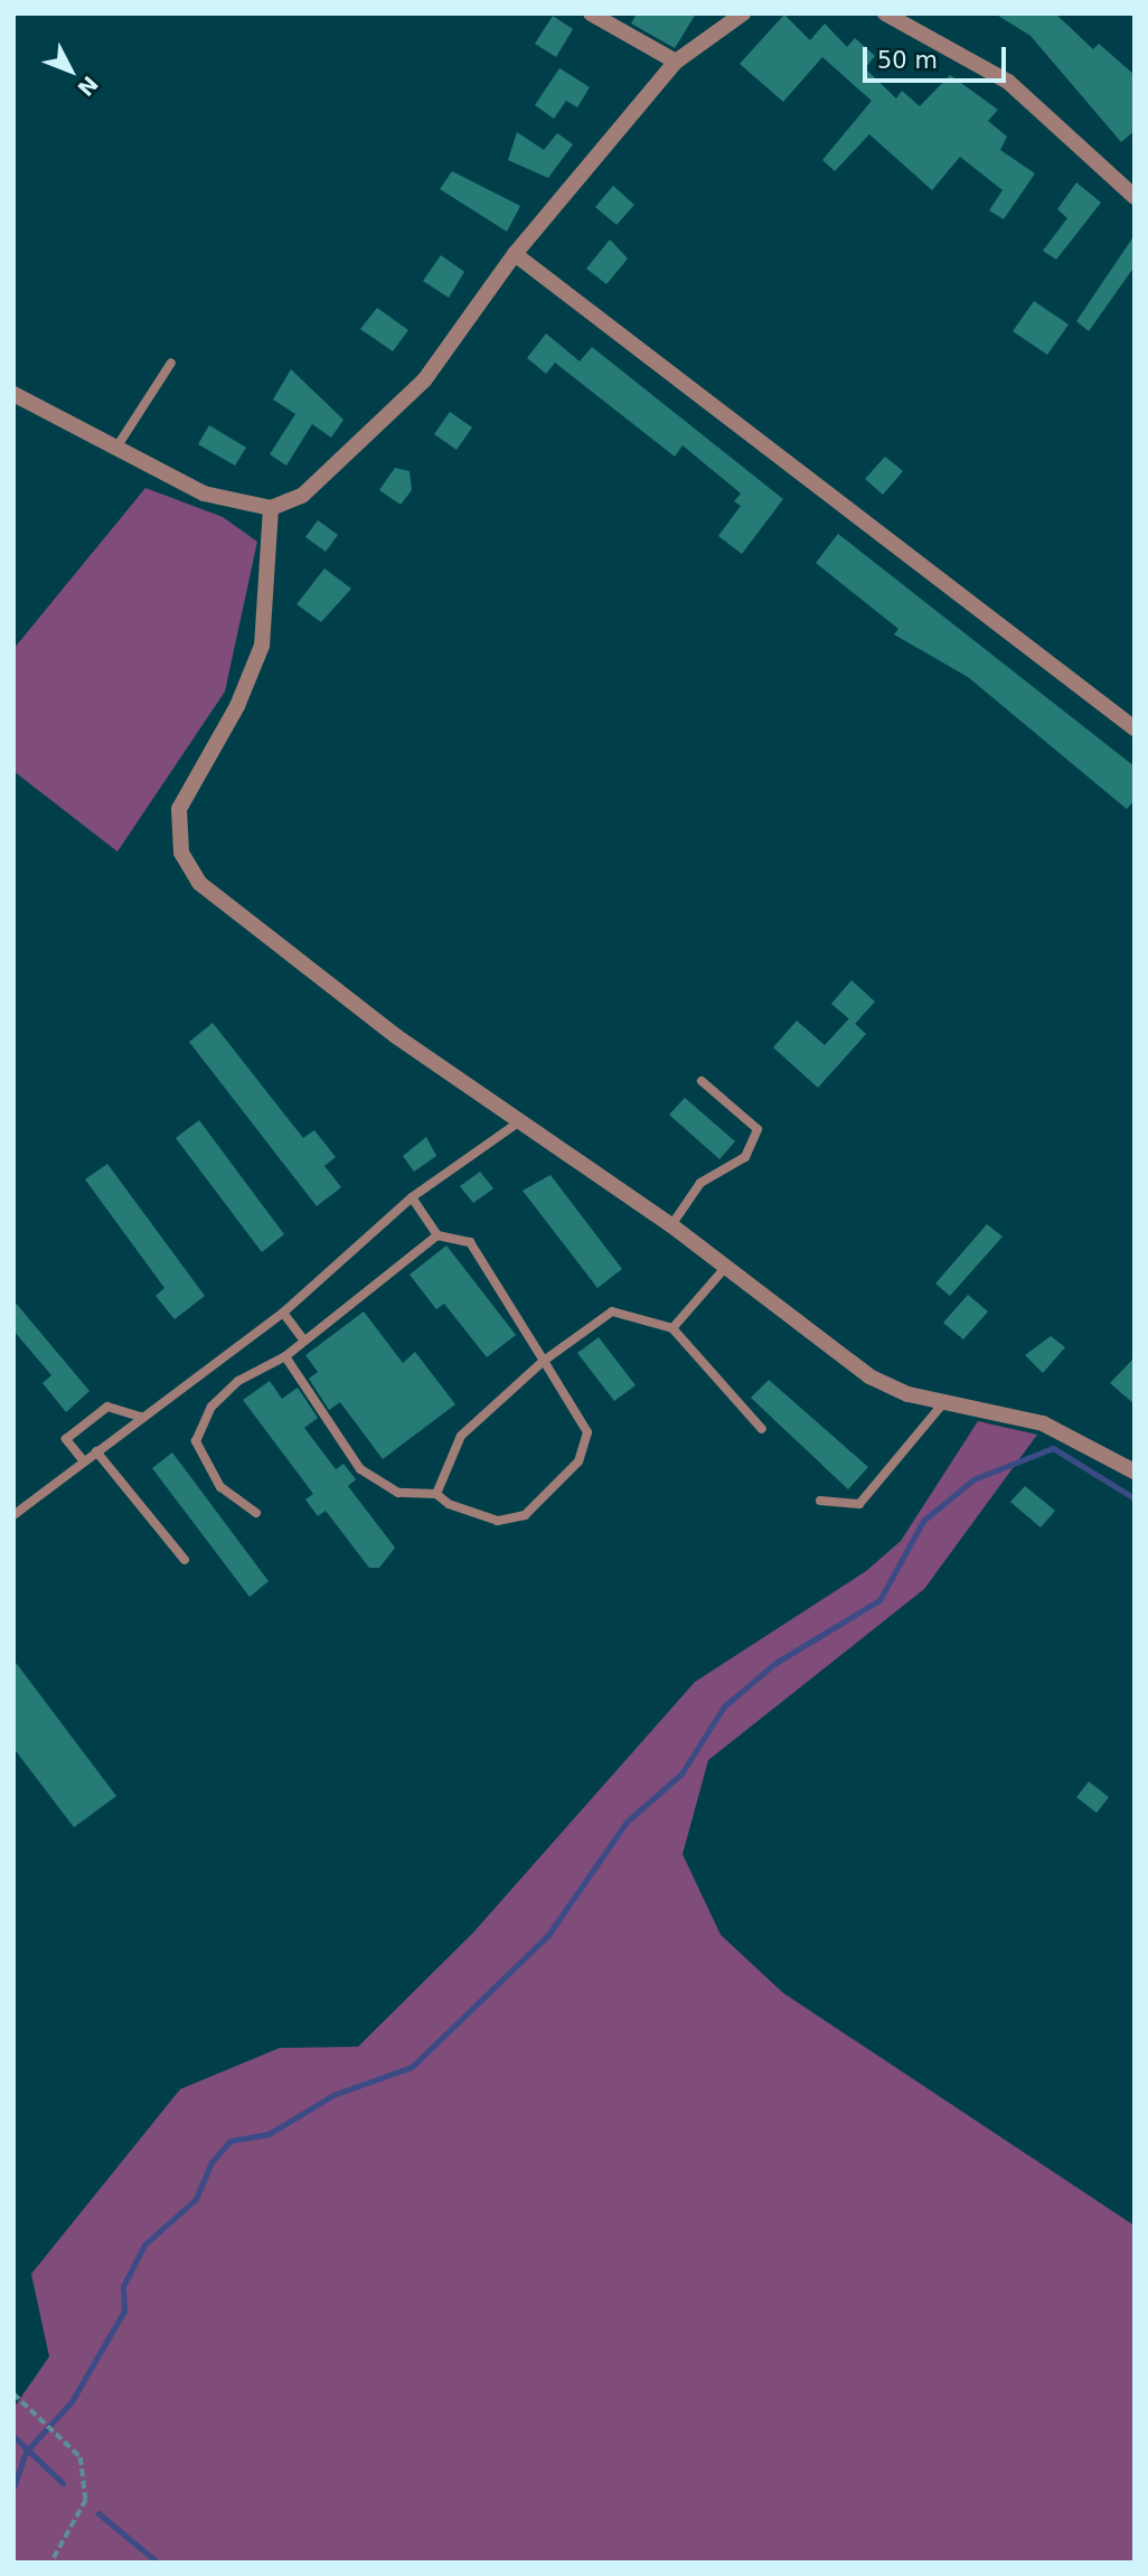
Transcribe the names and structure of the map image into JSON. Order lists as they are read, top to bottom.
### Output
{
  "scale_bar": "50 m",
  "north": "bottom right"
}
